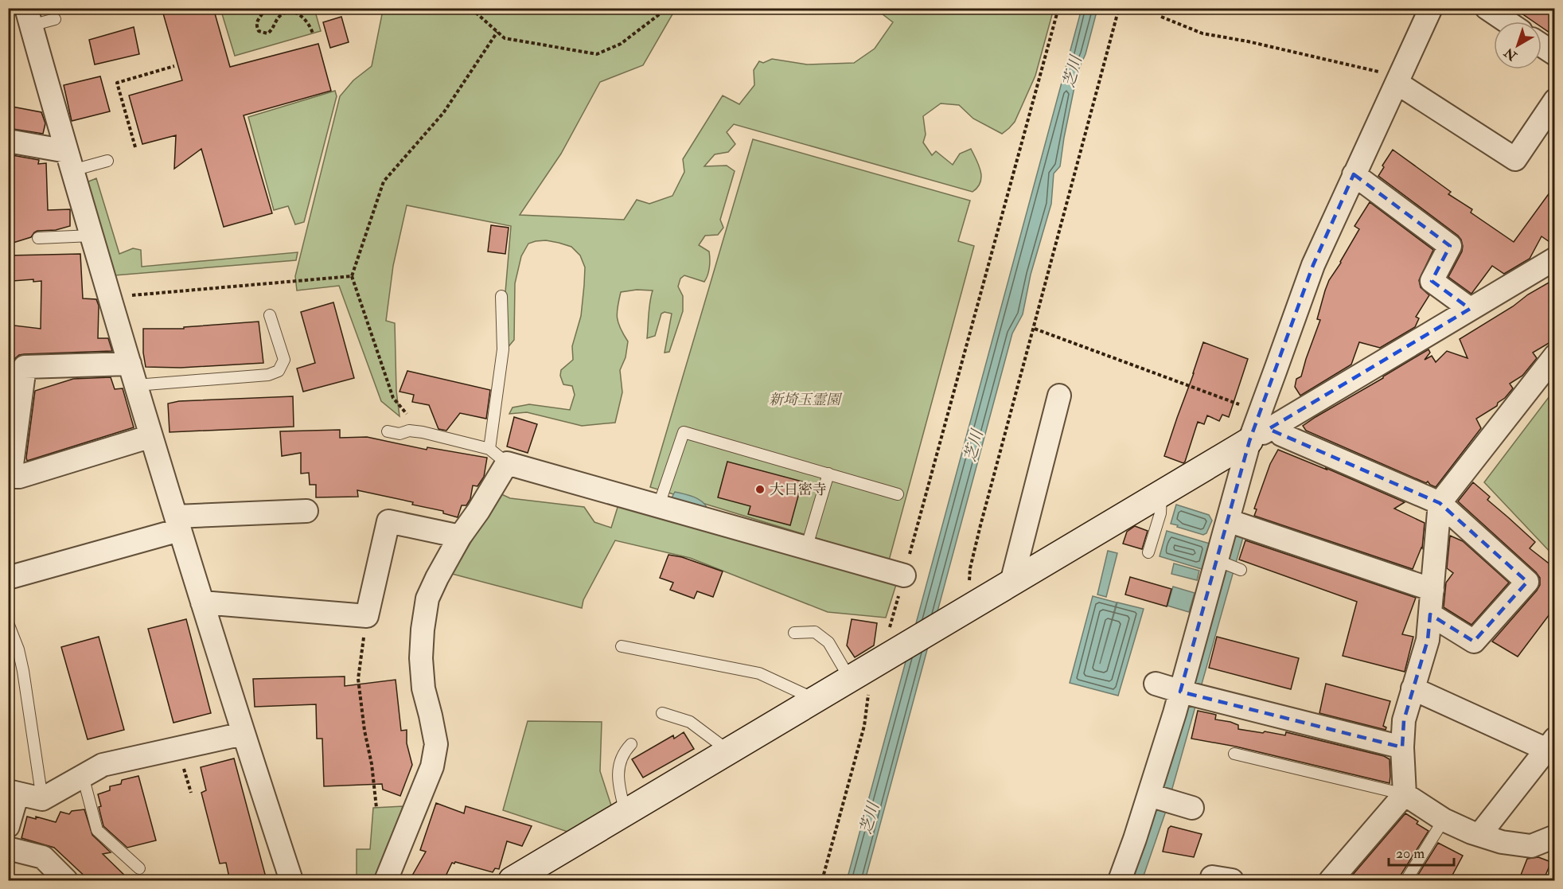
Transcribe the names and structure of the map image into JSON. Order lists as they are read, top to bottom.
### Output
{
  "water": ["芝川"],
  "parks": ["新埼玉霊園"],
  "places": ["大日密寺"],
  "scale_bar": "20 m",
  "north": "bottom left"
}
